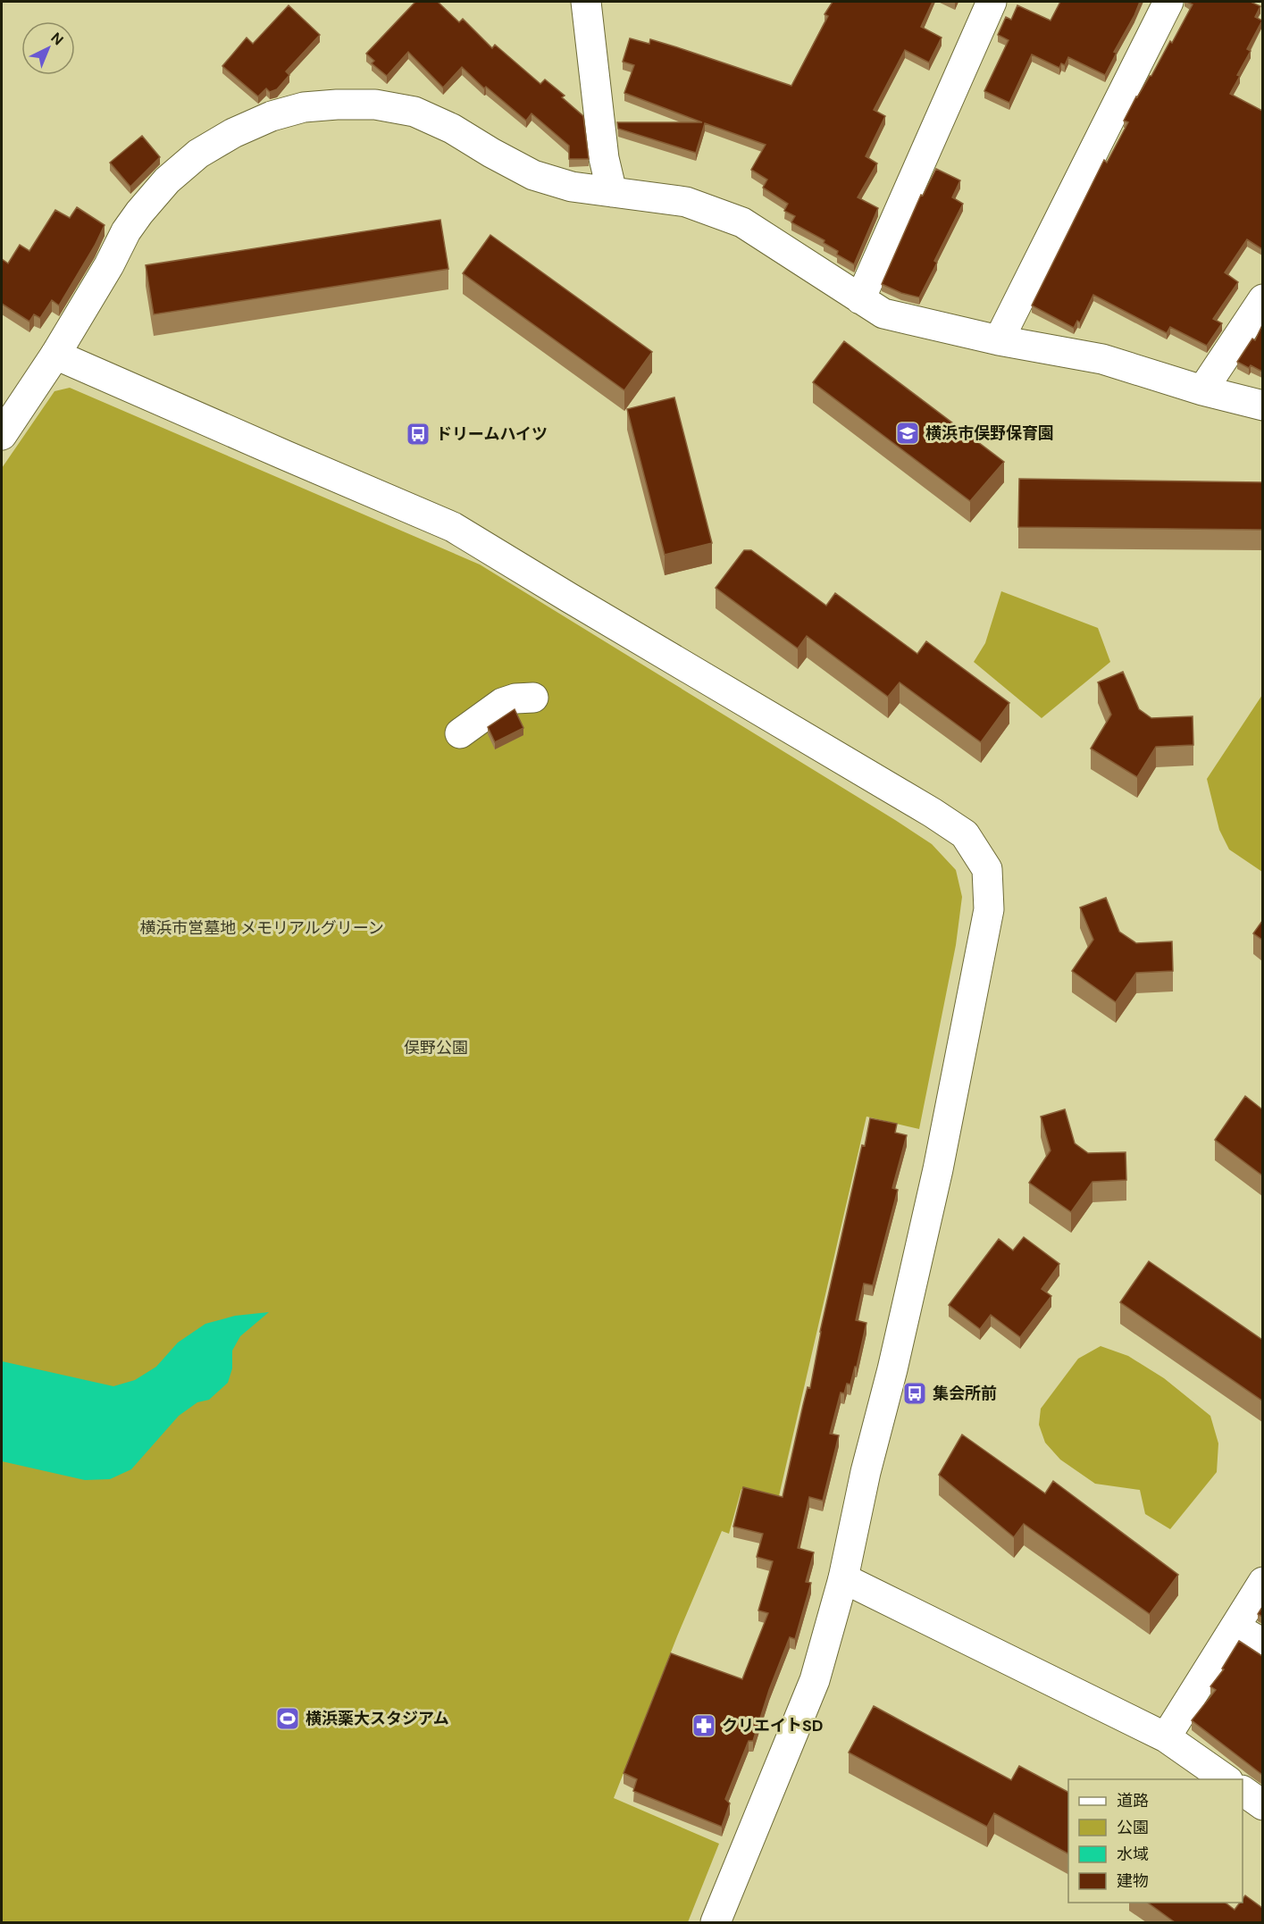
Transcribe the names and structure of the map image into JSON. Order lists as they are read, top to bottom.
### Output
{
  "parks": ["横浜市営墓地 メモリアルグリーン", "俣野公園"],
  "places": {
    "school or university": ["横浜市俣野保育園"],
    "bus stop": ["ドリームハイツ", "集会所前"],
    "sports": ["横浜薬大スタジアム"],
    "pharmacy": ["クリエイトSD"]
  },
  "legend": [
    "道路",
    "公園",
    "水域",
    "建物"
  ],
  "north": "top right"
}
